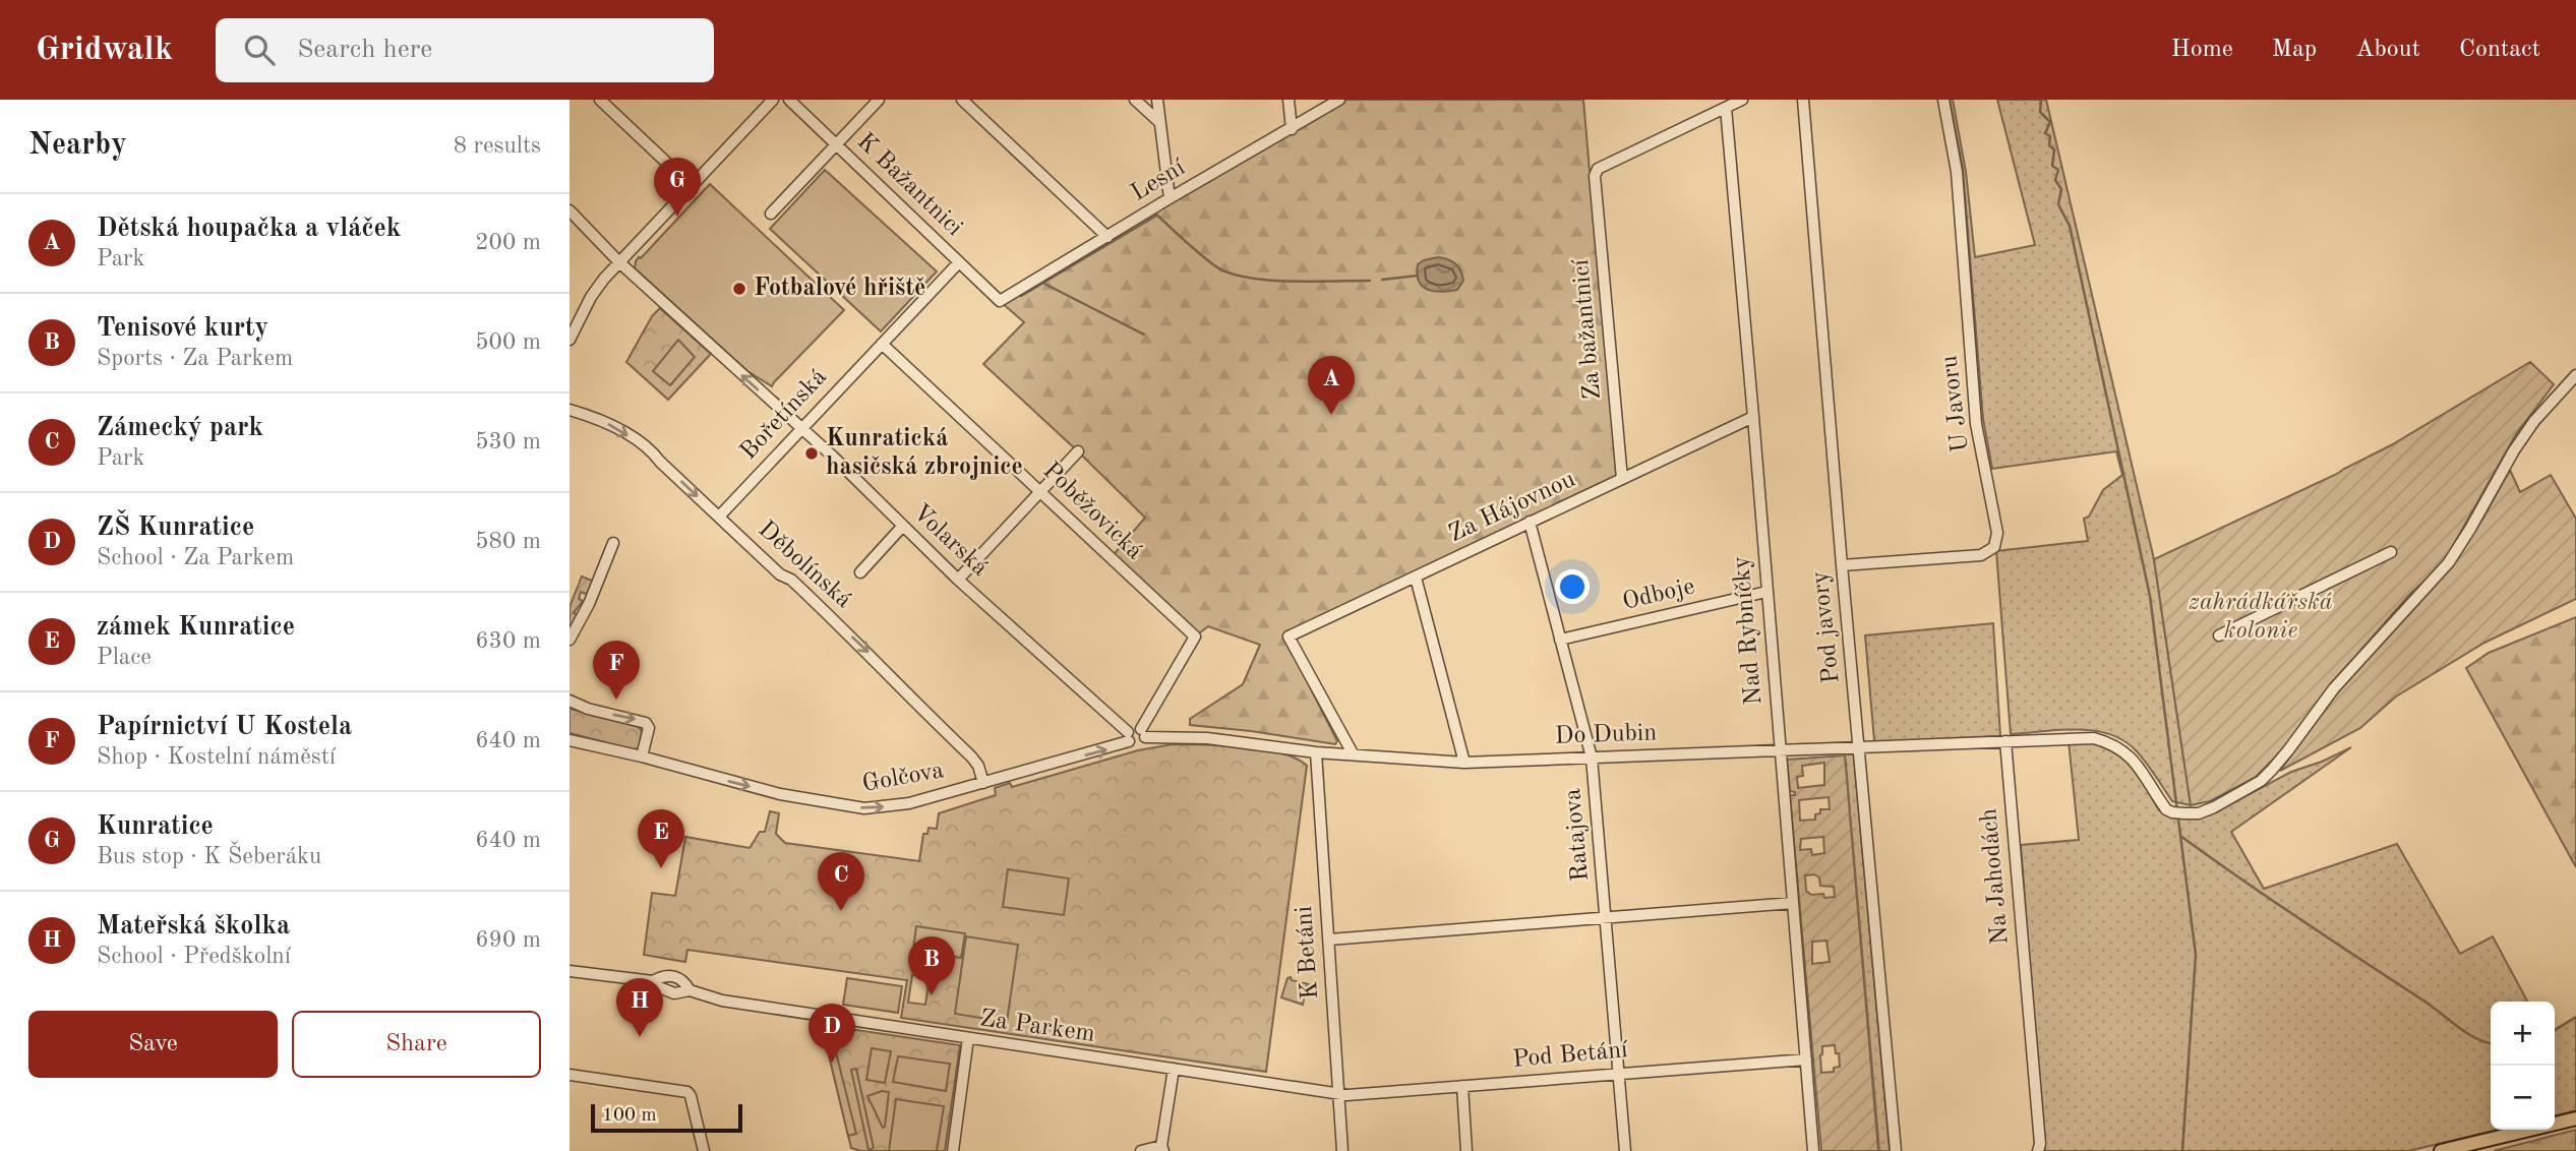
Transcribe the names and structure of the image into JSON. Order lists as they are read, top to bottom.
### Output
{
  "streets": {
    "street": [
      "Lesní",
      "K Bažantnici",
      "Za bažantnicí",
      "U Javoru",
      "Bořetínská",
      "Za Hájovnou",
      "Poběžovická",
      "Volarská",
      "Děbolínská",
      "Odboje",
      "Pod javory",
      "Nad Rybníčky",
      "Do Dubin",
      "Golčova",
      "Ratajova",
      "Na Jahodách",
      "K Betáni",
      "Za Parkem",
      "Pod Betání"
    ]
  },
  "crossings": [
    ["Lesní", "K Bažantnici"],
    ["K Bažantnici", "Bořetínská"],
    ["Za bažantnicí", "Za Hájovnou"],
    ["Za bažantnicí", "Nad Rybníčky"],
    ["U Javoru", "Pod javory"],
    ["Bořetínská", "Poběžovická"],
    ["Bořetínská", "Volarská"],
    ["Bořetínská", "Děbolínská"],
    ["Za Hájovnou", "Nad Rybníčky"],
    ["Za Hájovnou", "Do Dubin"],
    ["Za Hájovnou", "Ratajova"],
    ["Volarská", "Golčova"],
    ["Děbolínská", "Golčova"],
    ["Odboje", "Nad Rybníčky"],
    ["Odboje", "Ratajova"],
    ["Pod javory", "Do Dubin"],
    ["Nad Rybníčky", "Do Dubin"],
    ["Nad Rybníčky", "Pod Betání"],
    ["Do Dubin", "Ratajova"],
    ["Do Dubin", "K Betáni"],
    ["Ratajova", "Pod Betání"],
    ["K Betáni", "Za Parkem"],
    ["K Betáni", "Pod Betání"],
    ["Za Parkem", "Pod Betání"]
  ],
  "one_way": ["Děbolínská", "Golčova"],
  "parks": ["zahrádkářská kolonie"],
  "places": ["Fotbalové hřiště", "Kunratická hasičská zbrojnice"],
  "scale_bar": "100 m",
  "page": {
    "header": "Gridwalk",
    "search": "Search here",
    "nav": [
      "Home",
      "Map",
      "About",
      "Contact"
    ],
    "heading": ["Nearby", "8 results"],
    "pins": [
      "G",
      "A",
      "F",
      "E",
      "C",
      "B",
      "H",
      "D"
    ],
    "list": [
      {
        "mark": "A",
        "name": "Dětská houpačka a vláček",
        "note": "Park",
        "value": "200 m"
      },
      {
        "mark": "B",
        "name": "Tenisové kurty",
        "note": "Sports · Za Parkem",
        "value": "500 m"
      },
      {
        "mark": "C",
        "name": "Zámecký park",
        "note": "Park",
        "value": "530 m"
      },
      {
        "mark": "D",
        "name": "ZŠ Kunratice",
        "note": "School · Za Parkem",
        "value": "580 m"
      },
      {
        "mark": "E",
        "name": "zámek Kunratice",
        "note": "Place",
        "value": "630 m"
      },
      {
        "mark": "F",
        "name": "Papírnictví U Kostela",
        "note": "Shop · Kostelní náměstí",
        "value": "640 m"
      },
      {
        "mark": "G",
        "name": "Kunratice",
        "note": "Bus stop · K Šeberáku",
        "value": "640 m"
      },
      {
        "mark": "H",
        "name": "Mateřská školka",
        "note": "School · Předškolní",
        "value": "690 m"
      }
    ],
    "buttons": ["Save", "Share"],
    "map_buttons": ["+", "−"],
    "scale": "100 m"
  }
}
